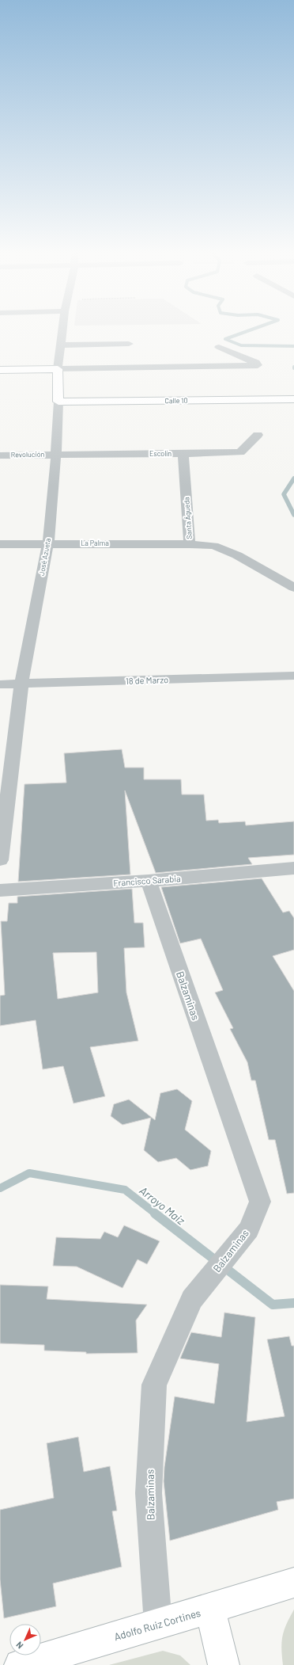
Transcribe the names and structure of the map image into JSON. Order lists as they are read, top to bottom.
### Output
{
  "streets": {
    "main road": ["Calle 10", "José Azueta", "Adolfo Ruiz Cortines"],
    "street": [
      "Escolín",
      "Revolución",
      "Santa Águeda",
      "La Palma",
      "18 de Marzo",
      "Francisco Sarabia",
      "Balzaminas"
    ]
  },
  "crossings": [
    ["Calle 10", "José Azueta"],
    ["Escolín", "Revolución"],
    ["Escolín", "Santa Águeda"],
    ["Escolín", "José Azueta"],
    ["Revolución", "José Azueta"],
    ["Santa Águeda", "La Palma"],
    ["La Palma", "José Azueta"],
    ["José Azueta", "18 de Marzo"],
    ["Francisco Sarabia", "Balzaminas"],
    ["Balzaminas", "Adolfo Ruiz Cortines"]
  ],
  "water": ["Arroyo Maiz"],
  "north": "bottom left"
}
